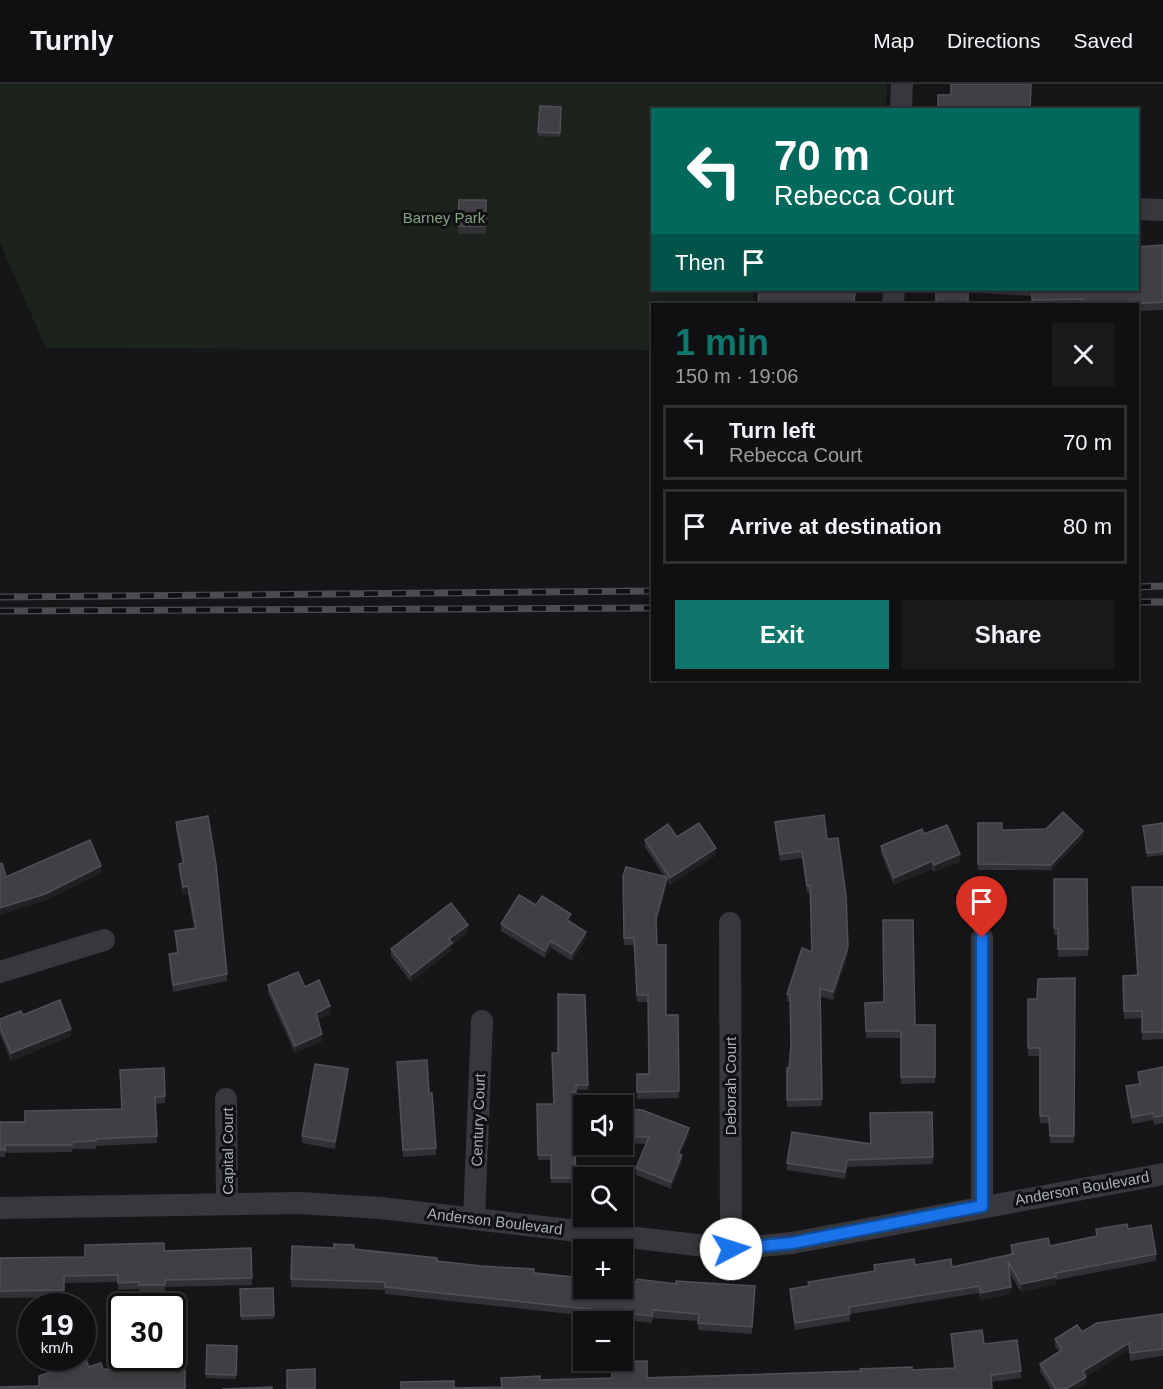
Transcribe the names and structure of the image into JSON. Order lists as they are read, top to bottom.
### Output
{
  "streets": {
    "street": [
      "Deborah Court",
      "Century Court",
      "Capital Court",
      "Anderson Boulevard"
    ]
  },
  "crossings": [
    ["Deborah Court", "Anderson Boulevard"],
    ["Century Court", "Anderson Boulevard"],
    ["Capital Court", "Anderson Boulevard"]
  ],
  "parks": ["Barney Park"],
  "page": {
    "header": "Turnly",
    "nav": ["Map", "Directions", "Saved"],
    "turn": ["70 m", "Rebecca Court"],
    "then": "Then",
    "heading": ["1 min", "150 m · 19:06"],
    "list": [
      {
        "name": "Turn left",
        "note": "Rebecca Court",
        "value": "70 m"
      },
      {
        "name": "Arrive at destination",
        "value": "80 m"
      }
    ],
    "buttons": ["Exit", "Share"],
    "map_buttons": ["+", "−"],
    "speed": "19 km/h",
    "limit": "30"
  }
}
